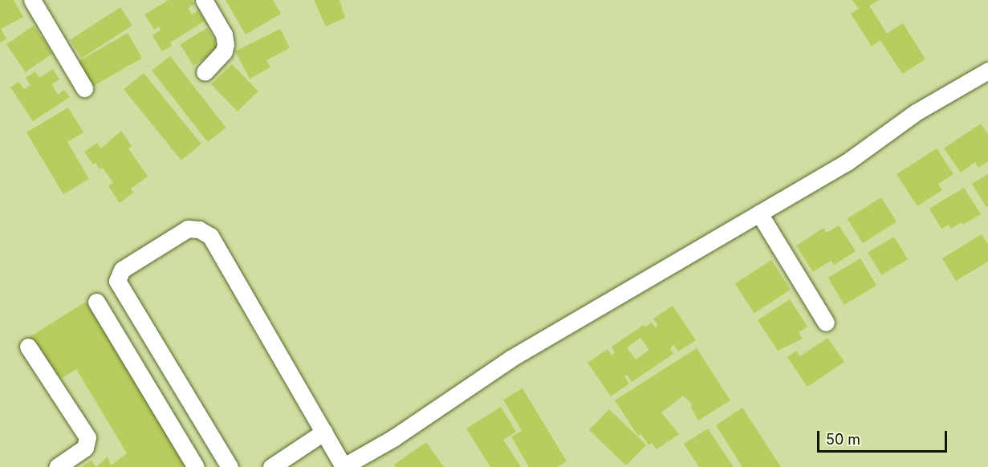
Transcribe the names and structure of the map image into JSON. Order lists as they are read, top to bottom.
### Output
{
  "scale_bar": "50 m"
}
